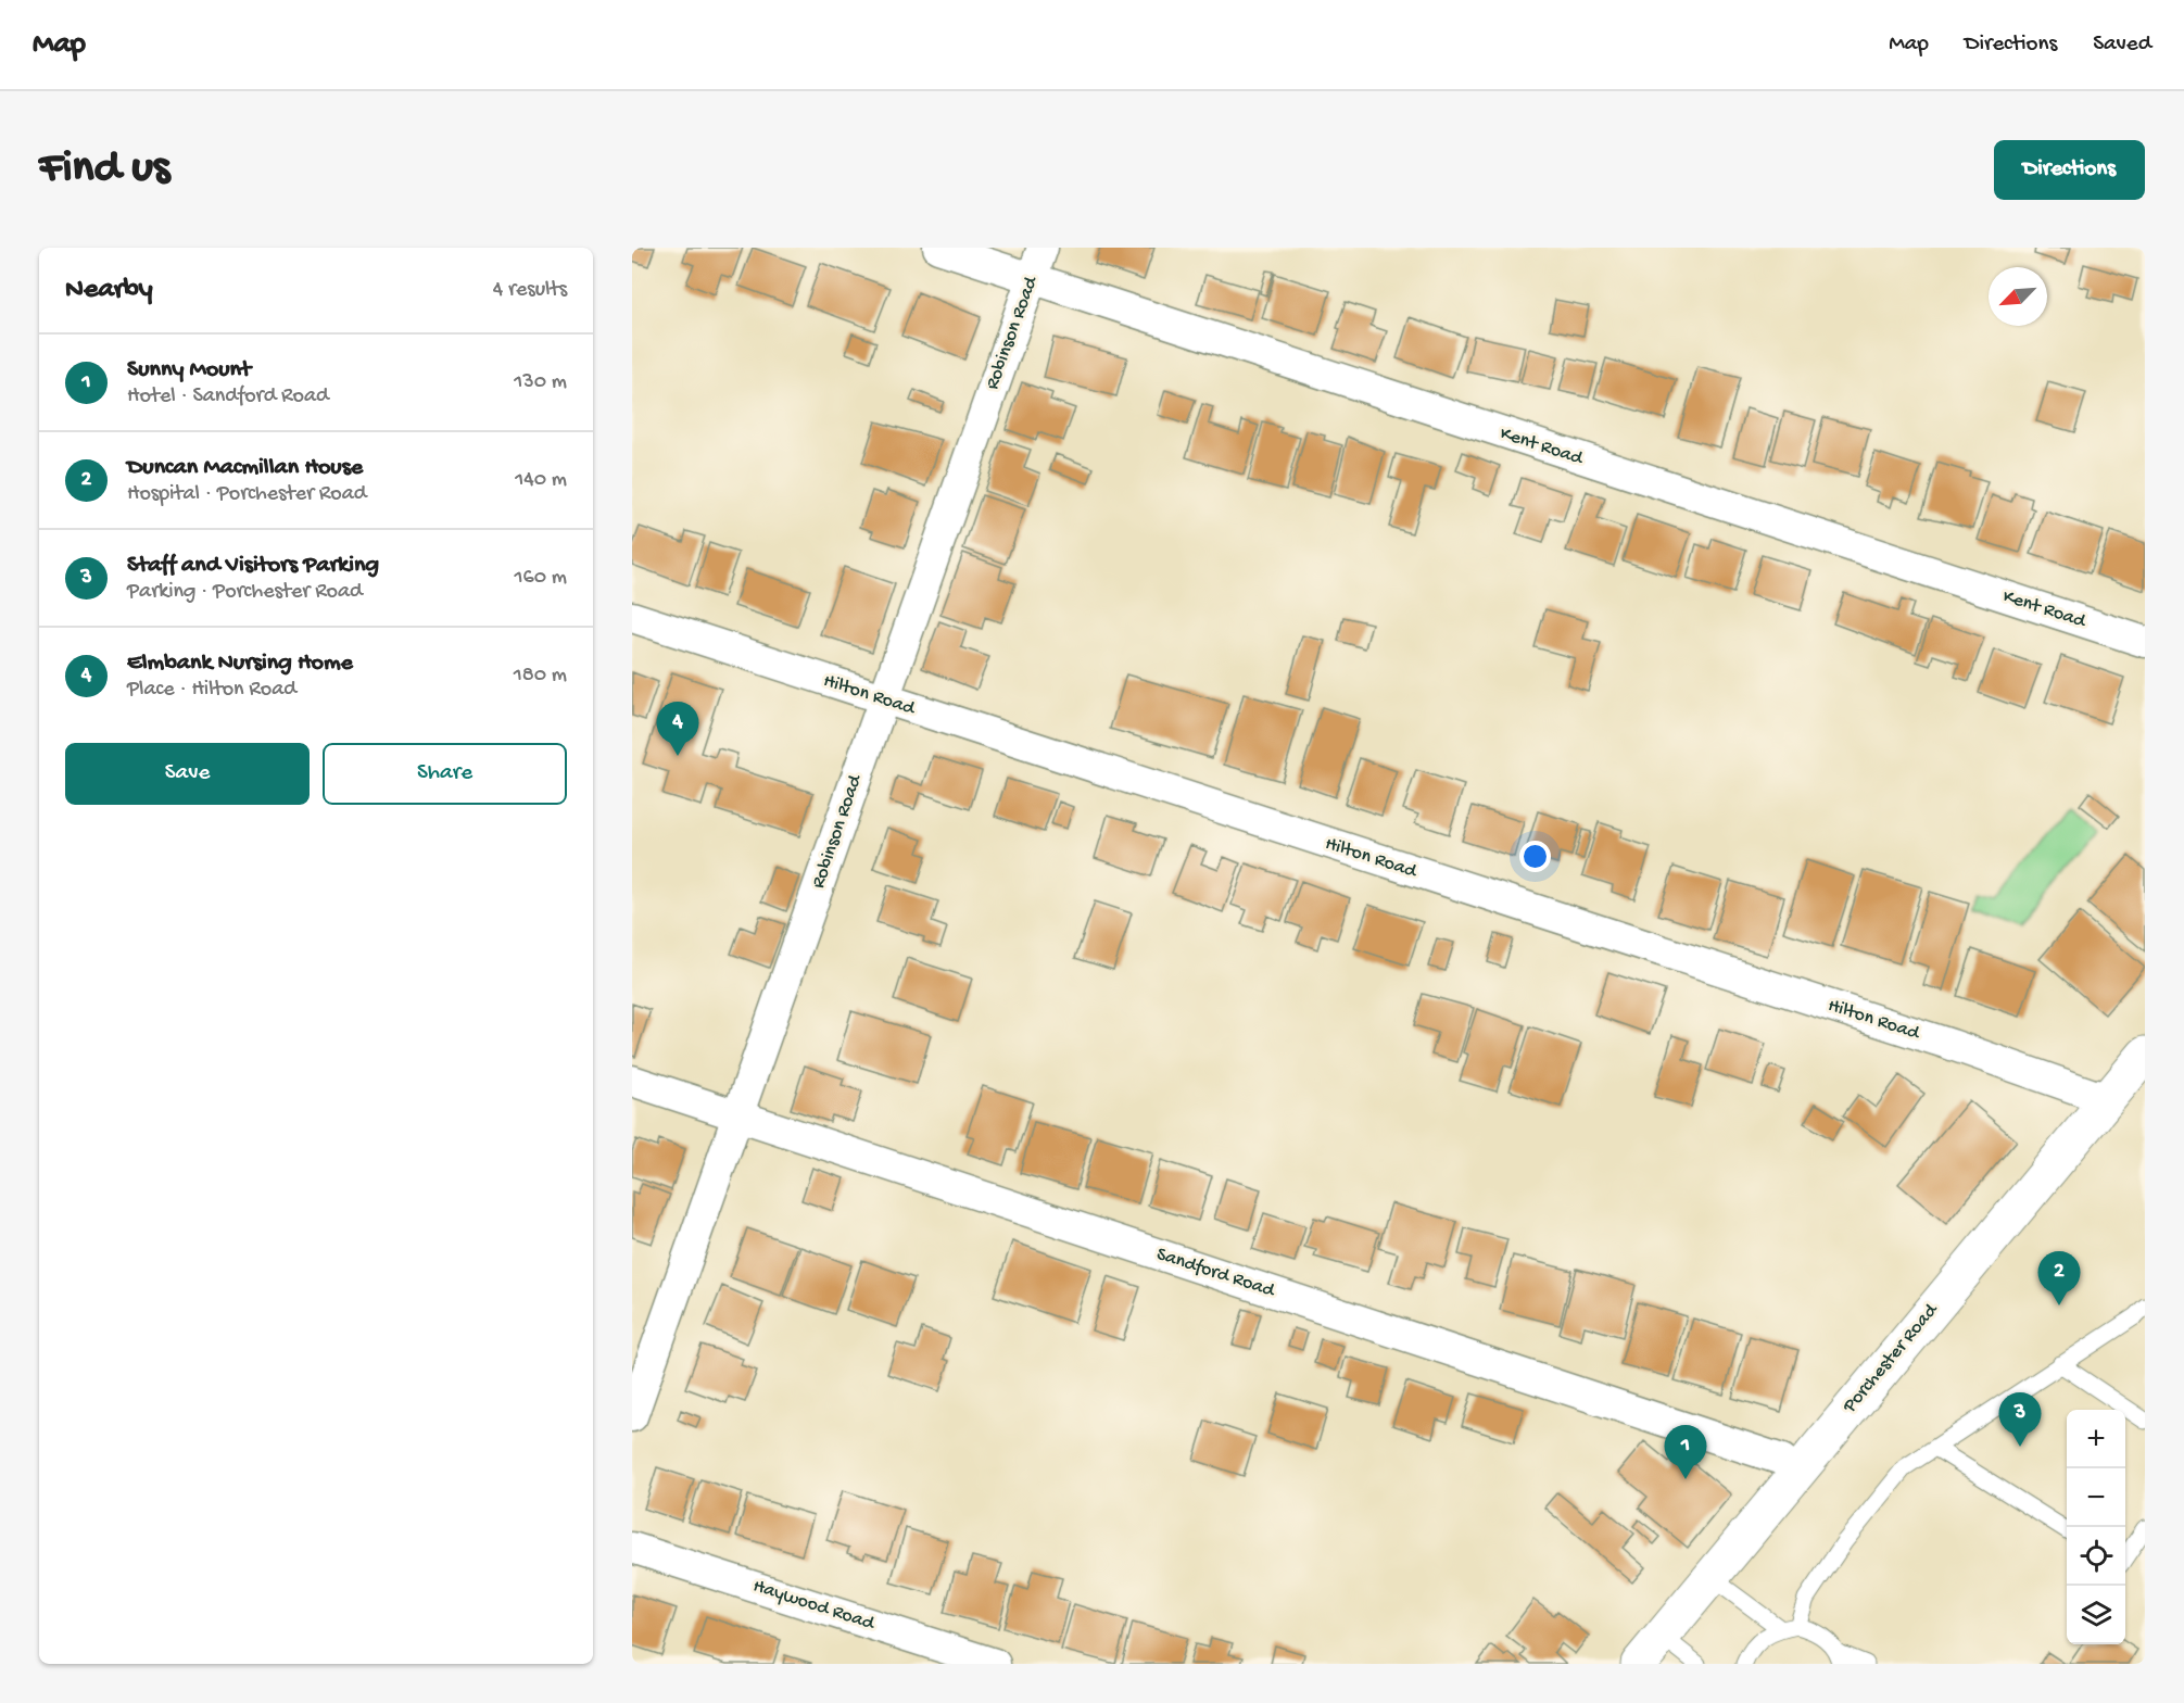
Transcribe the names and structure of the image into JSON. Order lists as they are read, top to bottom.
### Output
{
  "streets": {
    "street": [
      "Robinson Road",
      "Kent Road",
      "Hilton Road",
      "Sandford Road",
      "Porchester Road",
      "Haywood Road"
    ]
  },
  "crossings": [
    ["Robinson Road", "Kent Road"],
    ["Robinson Road", "Hilton Road"],
    ["Robinson Road", "Sandford Road"],
    ["Hilton Road", "Porchester Road"],
    ["Sandford Road", "Porchester Road"]
  ],
  "north": "bottom left",
  "page": {
    "header": "Map",
    "nav": ["Map", "Directions", "Saved"],
    "buttons": [
      "Directions",
      ["Save", "Share"]
    ],
    "title": "Find us",
    "heading": ["Nearby", "4 results"],
    "list": [
      {
        "mark": "1",
        "name": "Sunny Mount",
        "note": "Hotel · Sandford Road",
        "value": "130 m"
      },
      {
        "mark": "2",
        "name": "Duncan Macmillan House",
        "note": "Hospital · Porchester Road",
        "value": "140 m"
      },
      {
        "mark": "3",
        "name": "Staff and Visitors Parking",
        "note": "Parking · Porchester Road",
        "value": "160 m"
      },
      {
        "mark": "4",
        "name": "Elmbank Nursing Home",
        "note": "Place · Hilton Road",
        "value": "180 m"
      }
    ],
    "pins": [
      "4",
      "2",
      "3",
      "1"
    ],
    "map_buttons": ["+", "−"]
  }
}
